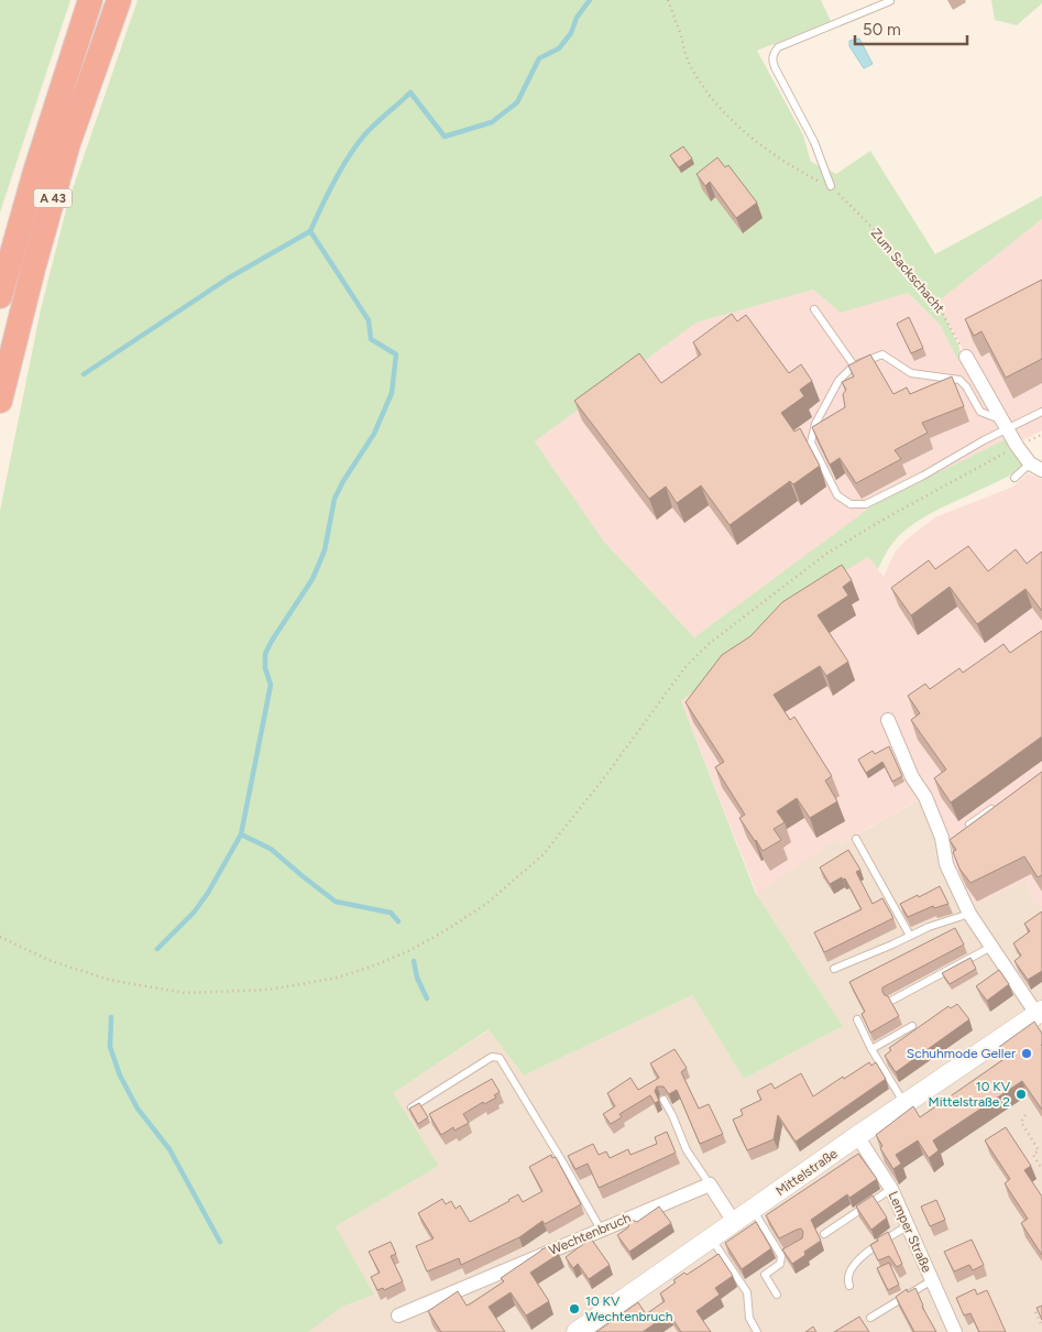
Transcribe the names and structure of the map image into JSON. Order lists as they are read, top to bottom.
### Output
{
  "streets": {
    "highway": ["A 43"],
    "main road": ["Mittelstraße"],
    "street": ["Lemper Straße", "Wechtenbruch"],
    "path": ["Zum Sackschacht"]
  },
  "crossings": [
    ["Mittelstraße", "Lemper Straße"]
  ],
  "places": ["Schuhmode Geller", "10 KV Mittelstraße 2", "10 KV Wechtenbruch"],
  "scale_bar": "50 m"
}
